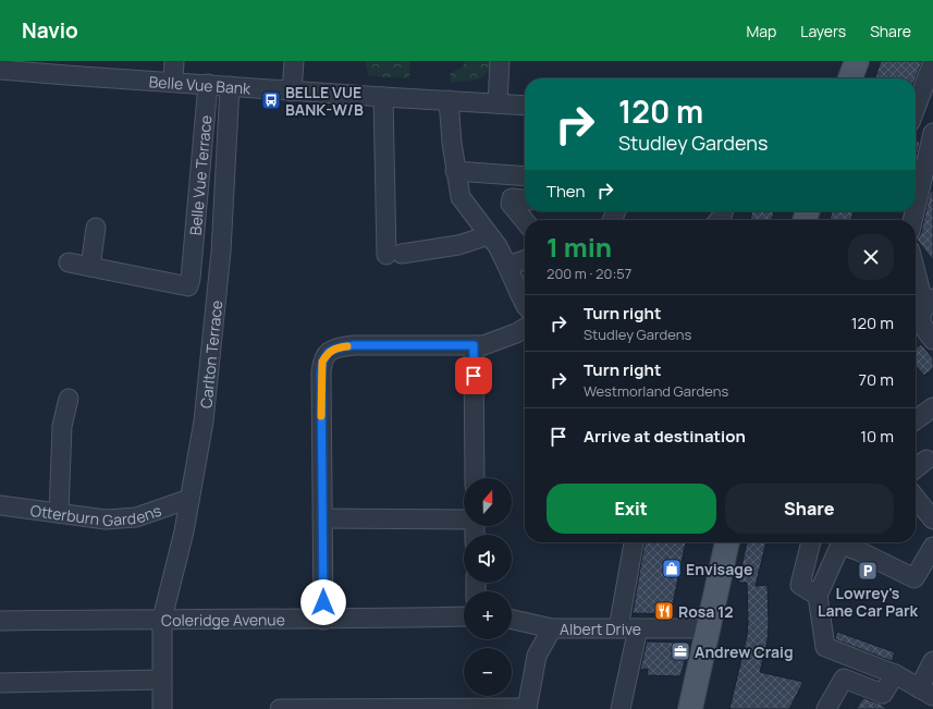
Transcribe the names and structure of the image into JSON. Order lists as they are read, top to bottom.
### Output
{
  "streets": {
    "street": [
      "Belle Vue Bank",
      "Belle Vue Terrace",
      "Carlton Terrace",
      "Otterburn Gardens",
      "Coleridge Avenue",
      "Albert Drive"
    ]
  },
  "crossings": [
    ["Belle Vue Bank", "Belle Vue Terrace"],
    ["Belle Vue Bank", "Carlton Terrace"],
    ["Carlton Terrace", "Otterburn Gardens"],
    ["Carlton Terrace", "Coleridge Avenue"]
  ],
  "places": {
    "bus stop": ["BELLE VUE BANK-W/B"],
    "shop": ["Envisage"],
    "parking": ["Lowrey's Lane Car Park"],
    "restaurant": ["Rosa 12"],
    "office": ["Andrew Craig"]
  },
  "north": "top",
  "page": {
    "header": "Navio",
    "nav": ["Map", "Layers", "Share"],
    "turn": ["120 m", "Studley Gardens"],
    "then": "Then",
    "heading": ["1 min", "200 m · 20:57"],
    "list": [
      {
        "name": "Turn right",
        "note": "Studley Gardens",
        "value": "120 m"
      },
      {
        "name": "Turn right",
        "note": "Westmorland Gardens",
        "value": "70 m"
      },
      {
        "name": "Arrive at destination",
        "value": "10 m"
      }
    ],
    "buttons": ["Exit", "Share"],
    "map_buttons": ["+", "−"]
  }
}
